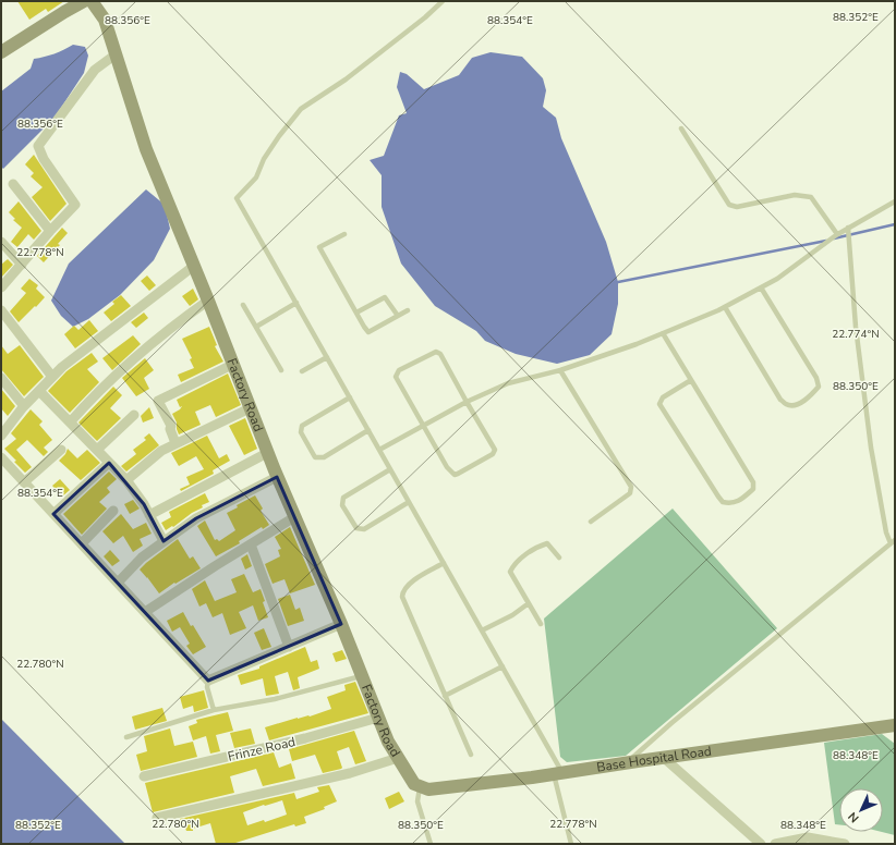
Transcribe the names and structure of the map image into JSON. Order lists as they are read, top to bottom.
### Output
{
  "streets": {
    "street": ["Factory Road", "Frinze Road", "Base Hospital Road"]
  },
  "crossings": [
    ["Factory Road", "Frinze Road"],
    ["Factory Road", "Base Hospital Road"]
  ],
  "north": "bottom left",
  "coordinates": [
    "88.352°E",
    "88.356°E",
    "88.354°E",
    "22.778°N",
    "22.774°N",
    "88.350°E",
    "22.780°N",
    "88.348°E"
  ]
}
